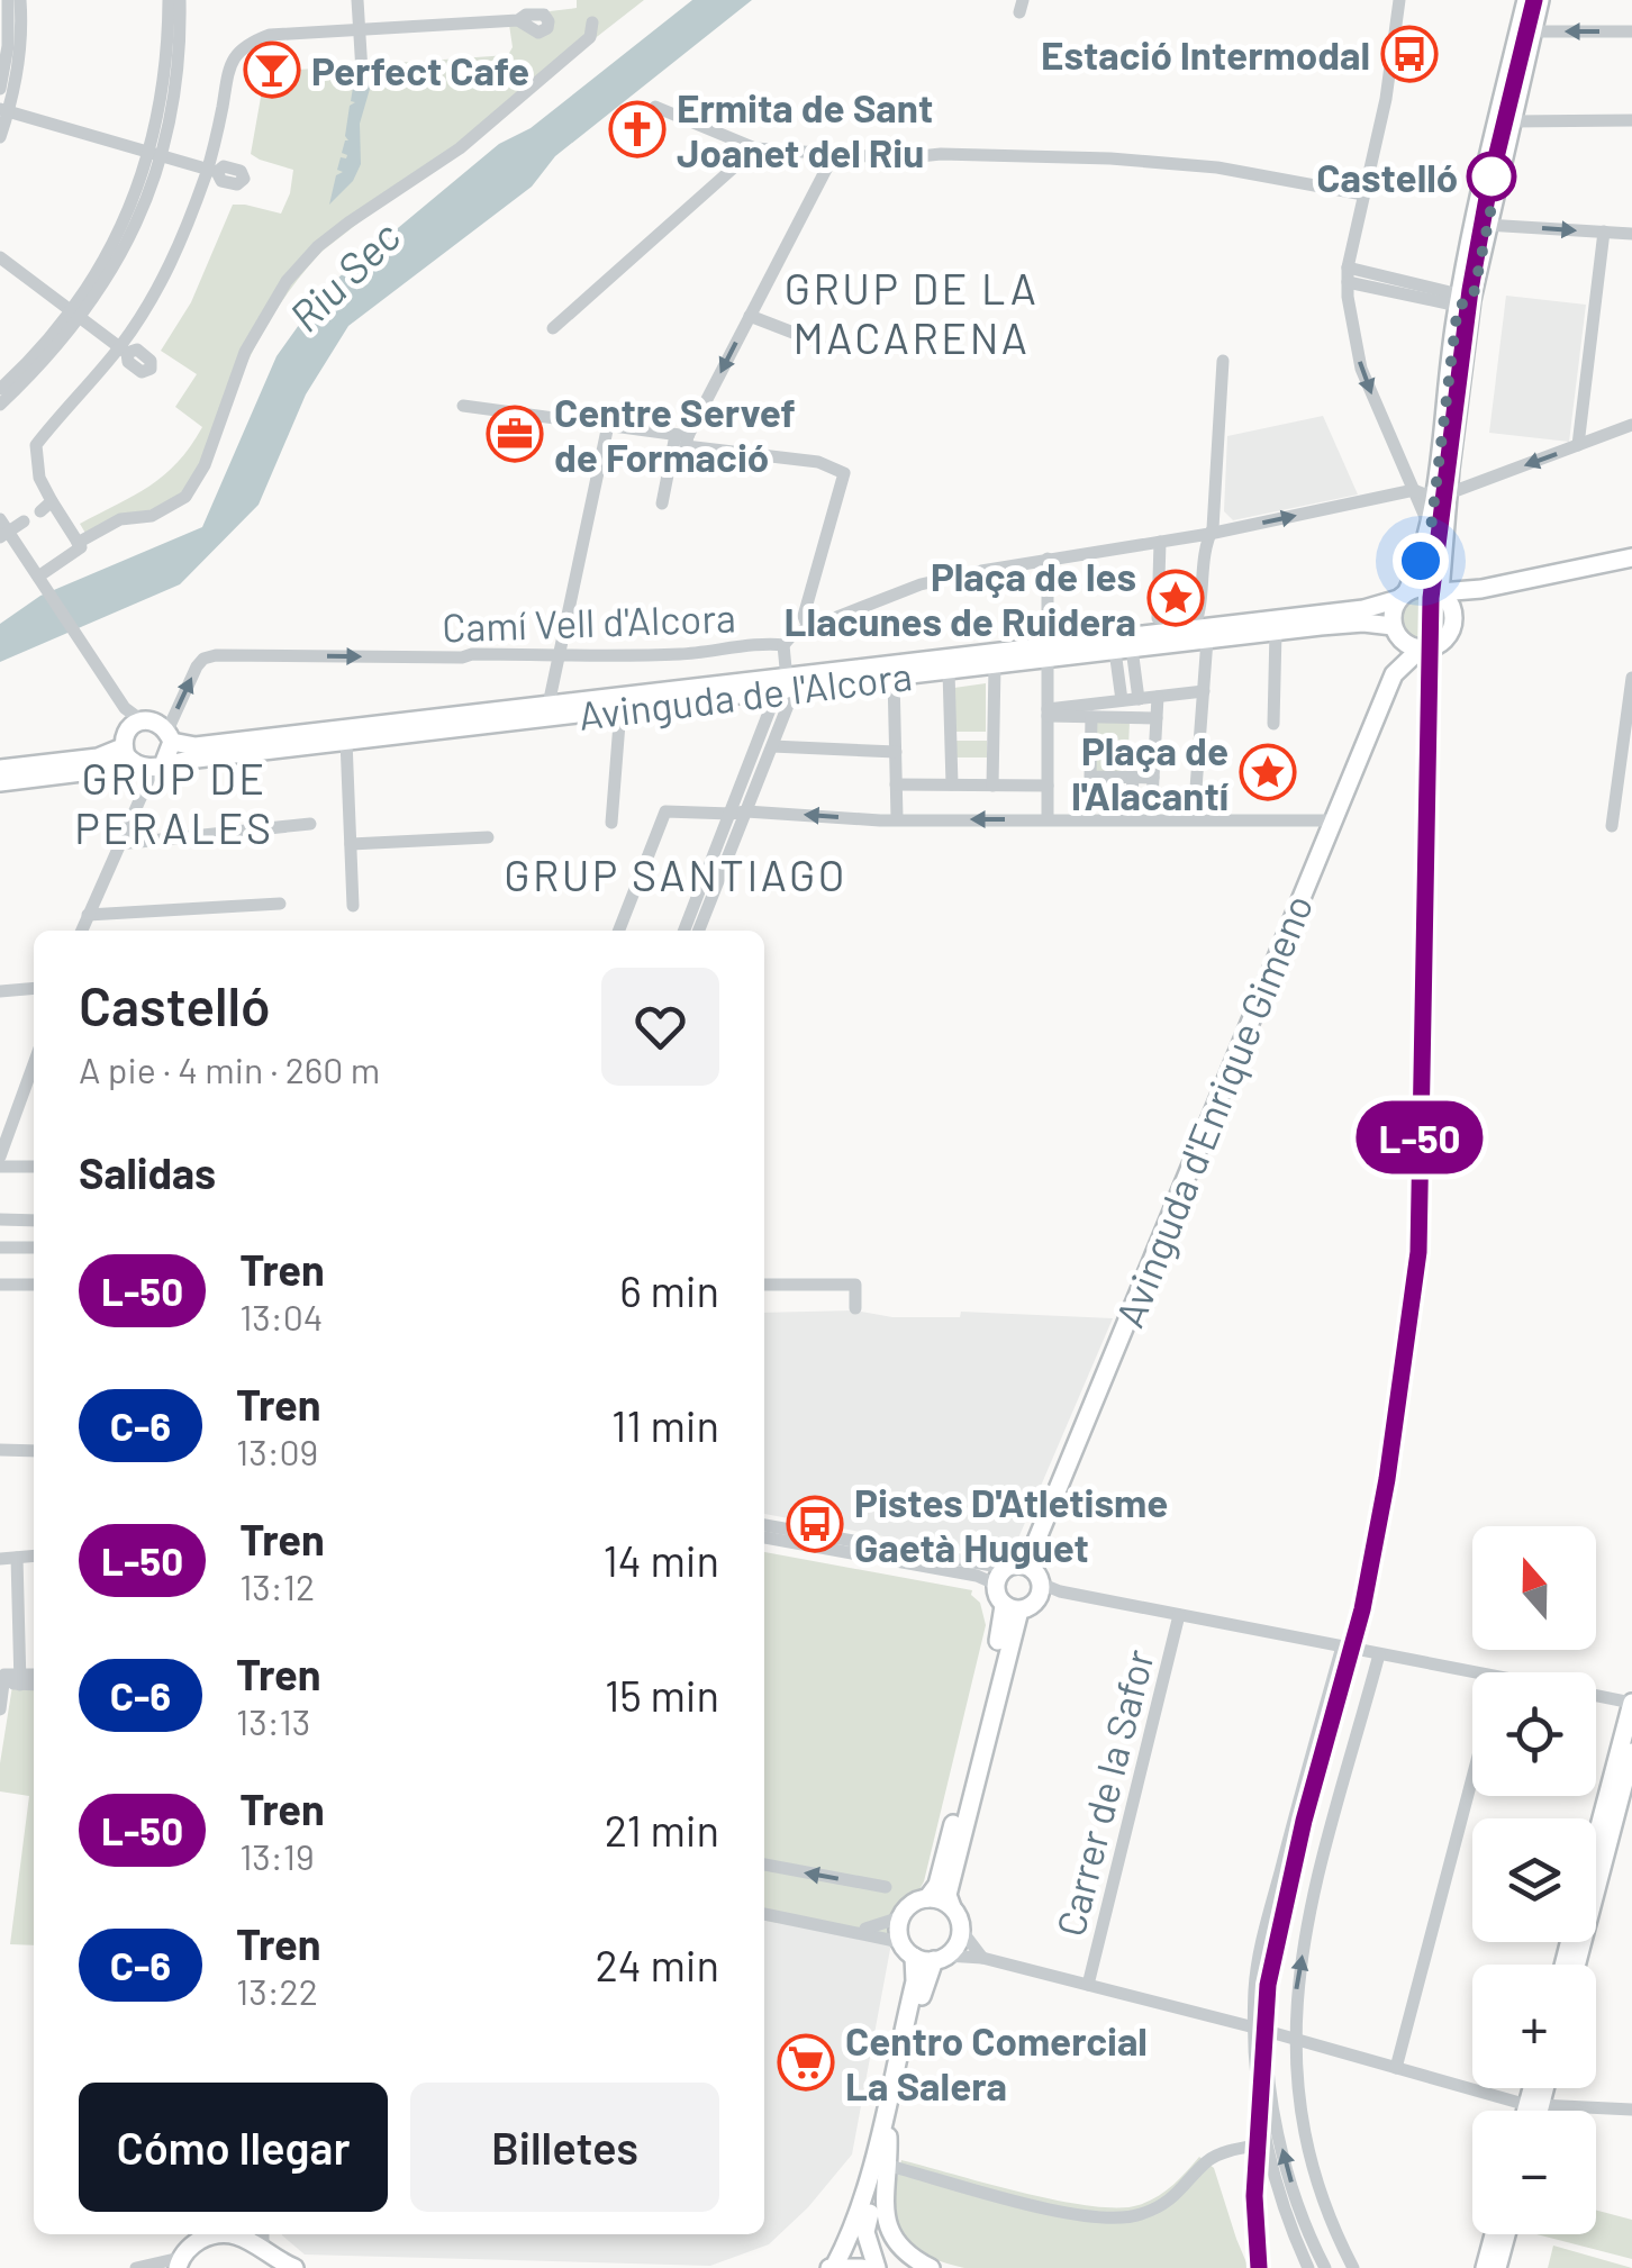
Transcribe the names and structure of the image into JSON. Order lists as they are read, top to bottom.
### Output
{
  "streets": {
    "main road": ["Avinguda de l'Alcora", "Avinguda d'Enrique Gimeno"],
    "street": ["Camí Vell d'Alcora", "Carrer de la Safor"]
  },
  "crossings": [
    ["Camí Vell d'Alcora", "Avinguda de l'Alcora"],
    ["Avinguda de l'Alcora", "Avinguda d'Enrique Gimeno"]
  ],
  "districts": ["GRUP DE LA MACARENA", "GRUP DE PERALES", "GRUP SANTIAGO"],
  "water": ["Riu Sec"],
  "places": {
    "bus stop": ["Estació Intermodal", "Pistes D'Atletisme Gaetà Huguet"],
    "bar": ["Perfect Cafe"],
    "church": ["Ermita de Sant Joanet del Riu"],
    "other": ["Castelló"],
    "office": ["Centre Servef de Formació"],
    "place": ["Plaça de les Llacunes de Ruidera", "Plaça de l'Alacantí"],
    "supermarket": ["Centro Comercial La Salera"]
  },
  "north": "top",
  "page": {
    "on_map": "L-50",
    "heading": [
      ["Castelló", "A pie · 4 min · 260 m"],
      "Salidas"
    ],
    "list": [
      {
        "mark": "L-50",
        "name": "Tren",
        "note": "13:04",
        "value": "6 min"
      },
      {
        "mark": "C-6",
        "name": "Tren",
        "note": "13:09",
        "value": "11 min"
      },
      {
        "mark": "L-50",
        "name": "Tren",
        "note": "13:12",
        "value": "14 min"
      },
      {
        "mark": "C-6",
        "name": "Tren",
        "note": "13:13",
        "value": "15 min"
      },
      {
        "mark": "L-50",
        "name": "Tren",
        "note": "13:19",
        "value": "21 min"
      },
      {
        "mark": "C-6",
        "name": "Tren",
        "note": "13:22",
        "value": "24 min"
      }
    ],
    "map_buttons": ["+", "−"],
    "buttons": ["Cómo llegar", "Billetes"]
  }
}
